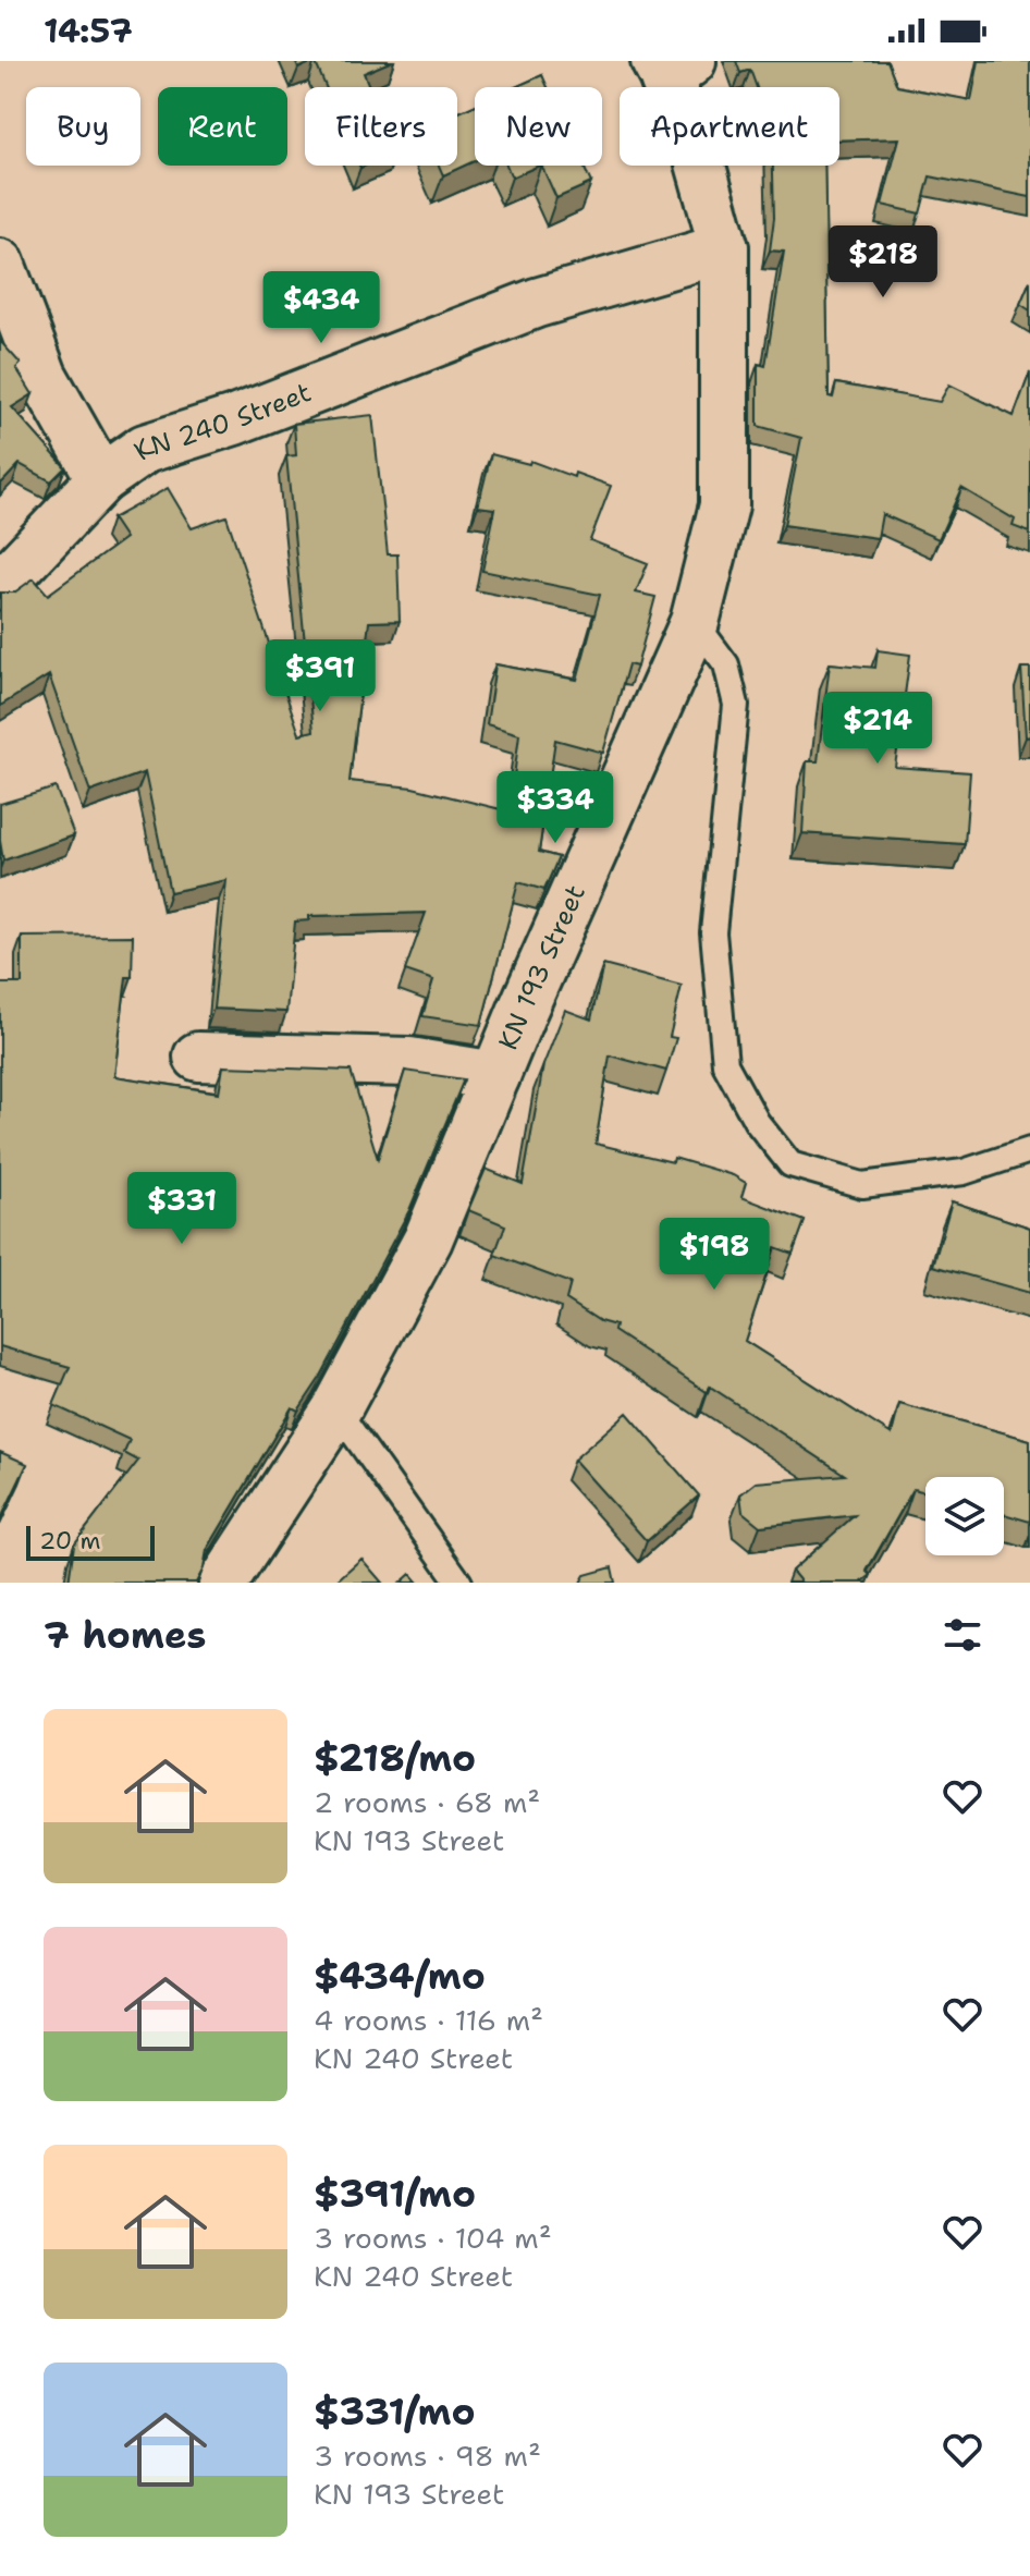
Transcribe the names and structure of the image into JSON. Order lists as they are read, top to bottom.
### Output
{
  "streets": {
    "street": ["KN 240 Street", "KN 193 Street"]
  },
  "crossings": [
    ["KN 240 Street", "KN 193 Street"]
  ],
  "scale_bar": "20 m",
  "page": {
    "status": "14:57",
    "chip": [
      "Buy",
      "Rent",
      "Filters",
      "New",
      "Apartment"
    ],
    "price": [
      "$218",
      "$434",
      "$391",
      "$214",
      "$334",
      "$331",
      "$198"
    ],
    "scale": "20 m",
    "heading": "7 homes",
    "list": [
      {
        "name": "$218/mo",
        "note": "2 rooms · 68 m² · KN 193 Street"
      },
      {
        "name": "$434/mo",
        "note": "4 rooms · 116 m² · KN 240 Street"
      },
      {
        "name": "$391/mo",
        "note": "3 rooms · 104 m² · KN 240 Street"
      },
      {
        "name": "$331/mo",
        "note": "3 rooms · 98 m² · KN 193 Street"
      }
    ]
  }
}
